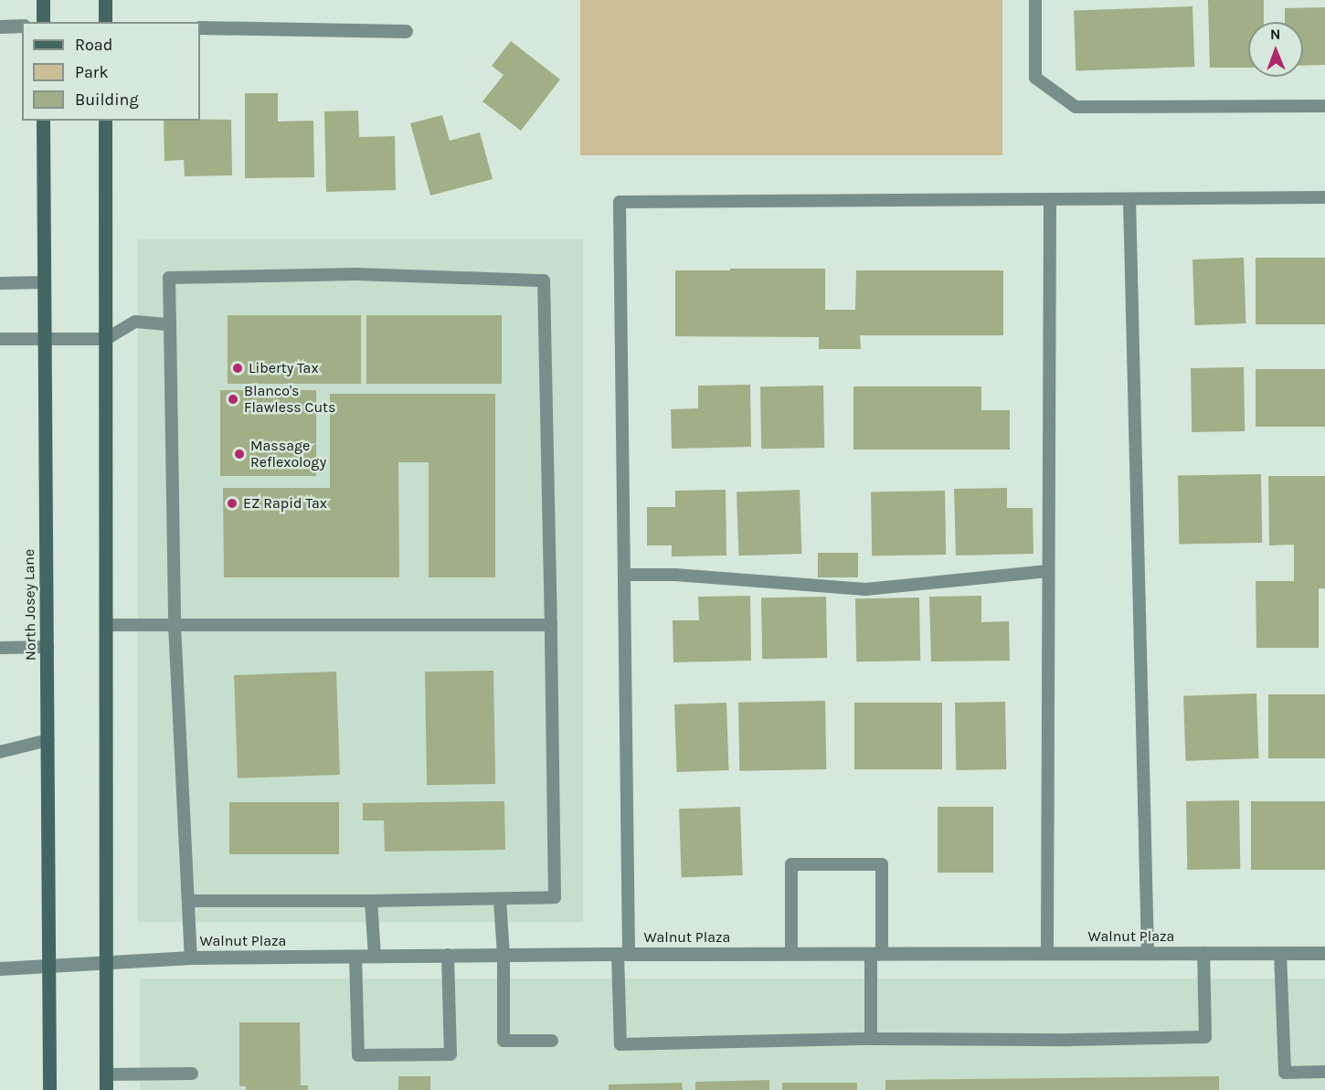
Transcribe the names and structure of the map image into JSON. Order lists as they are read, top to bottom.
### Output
{
  "streets": {
    "main road": ["North Josey Lane"],
    "street": ["Walnut Plaza"]
  },
  "crossings": [
    ["North Josey Lane", "Walnut Plaza"]
  ],
  "places": [
    "Liberty Tax",
    "Blanco's Flawless Cuts",
    "Massage Reflexology",
    "EZ Rapid Tax"
  ],
  "legend": ["Road", "Park", "Building"],
  "north": "top"
}
